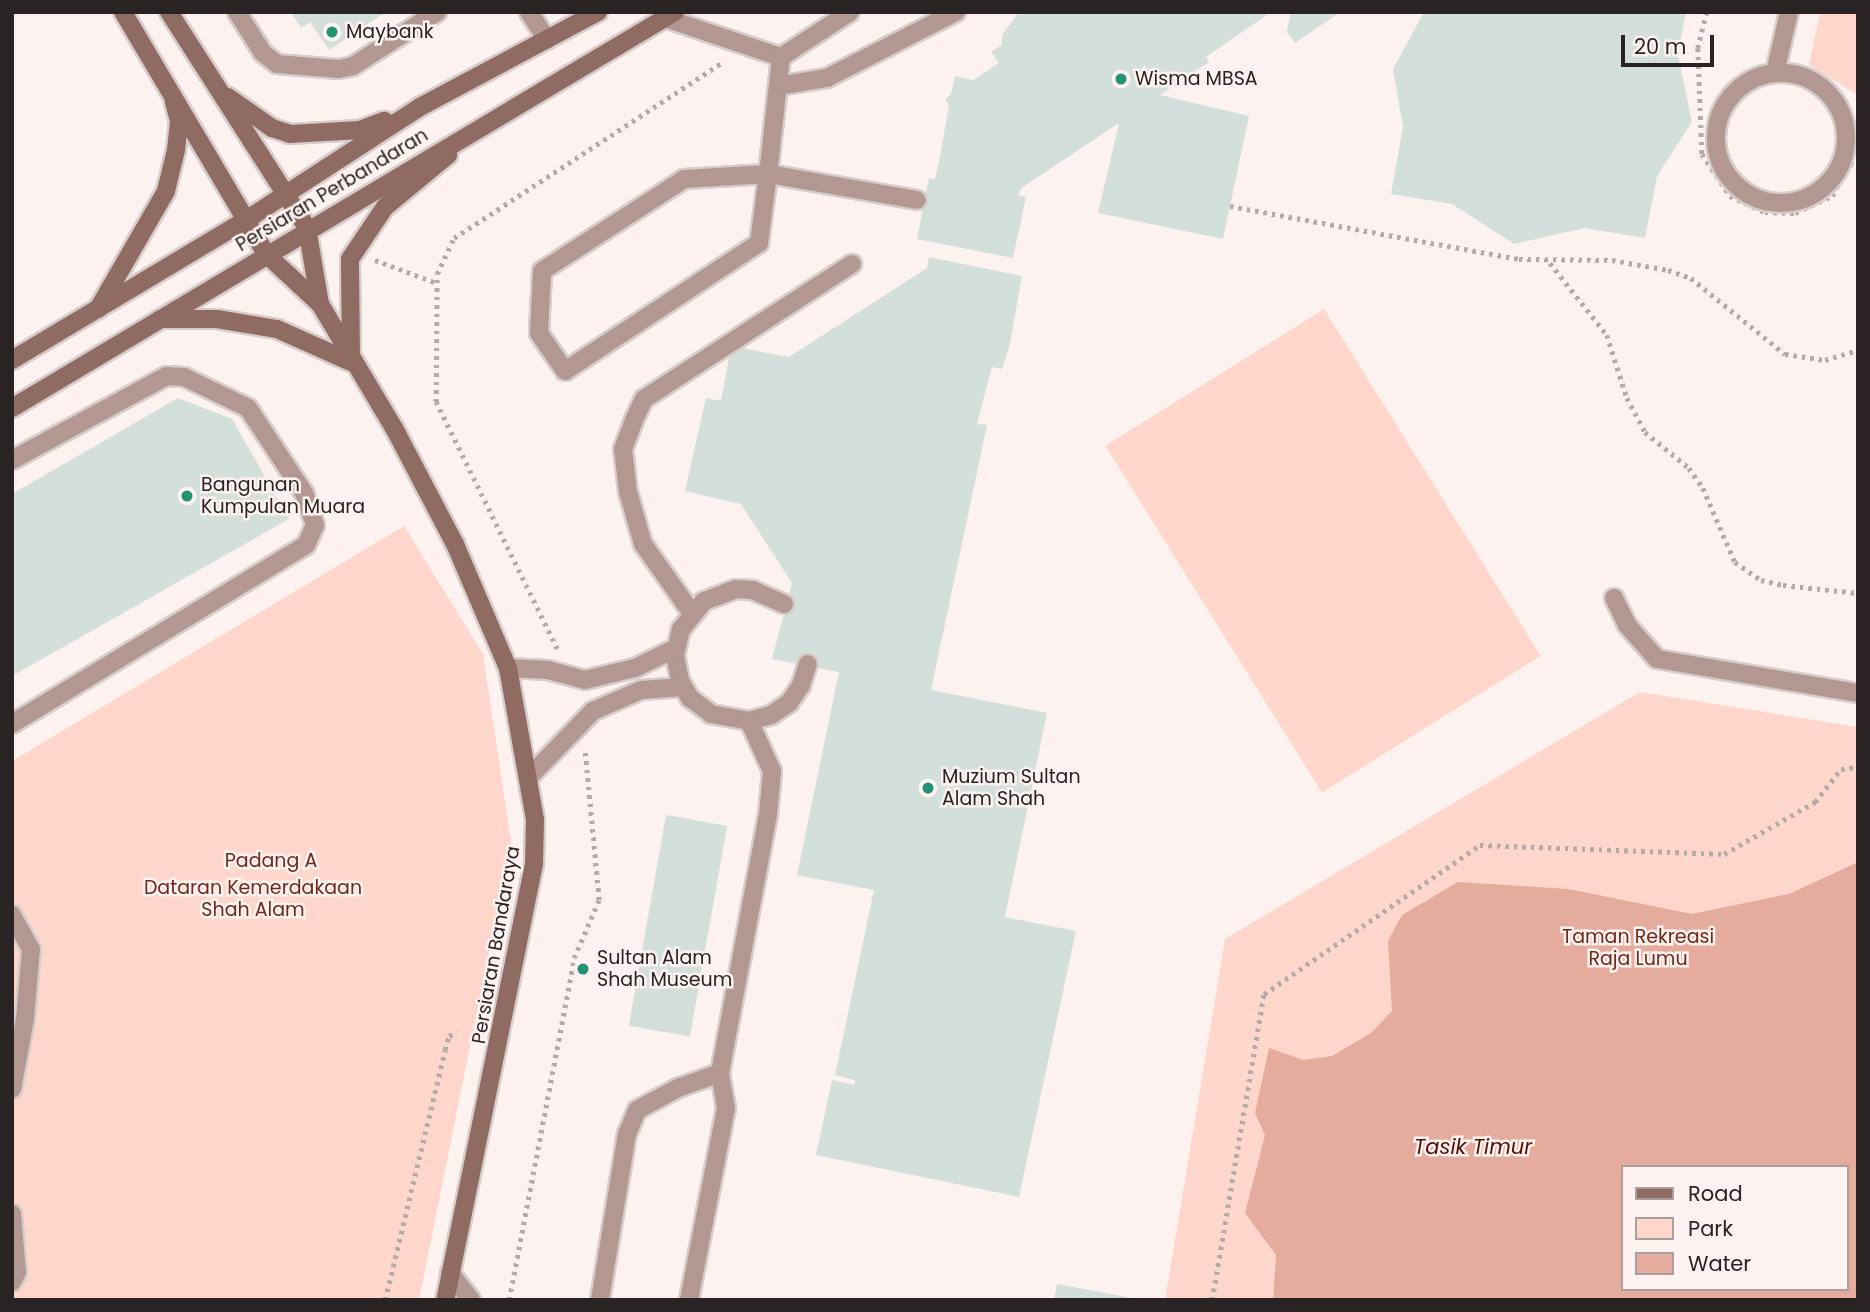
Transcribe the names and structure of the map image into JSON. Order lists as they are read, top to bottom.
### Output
{
  "streets": {
    "main road": ["Persiaran Perbandaran", "Persiaran Bandaraya"]
  },
  "crossings": [
    ["Persiaran Perbandaran", "Persiaran Bandaraya"]
  ],
  "water": ["Tasik Timur"],
  "parks": ["Padang A", "Dataran Kemerdakaan Shah Alam", "Taman Rekreasi Raja Lumu"],
  "places": [
    "Maybank",
    "Wisma MBSA",
    "Bangunan Kumpulan Muara",
    "Muzium Sultan Alam Shah",
    "Sultan Alam Shah Museum"
  ],
  "legend": ["Road", "Park", "Water"],
  "scale_bar": "20 m"
}
